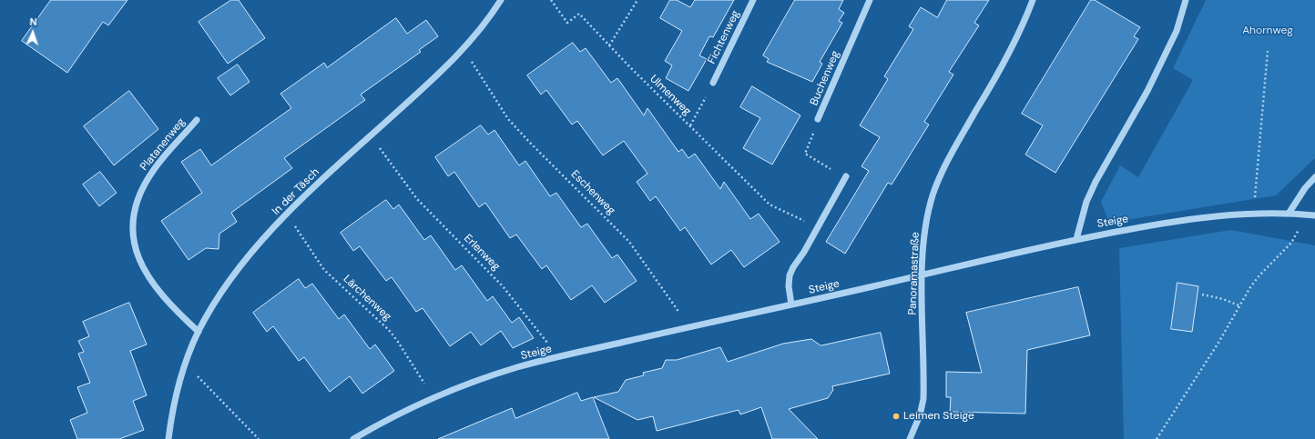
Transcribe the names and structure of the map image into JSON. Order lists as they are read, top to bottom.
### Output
{
  "streets": {
    "street": [
      "Fichtenweg",
      "Buchenweg",
      "Platanenweg",
      "In der Täsch",
      "Steige",
      "Panoramastraße"
    ],
    "path": [
      "Ulmenweg",
      "Eschenweg",
      "Erlenweg",
      "Lärchenweg"
    ]
  },
  "crossings": [
    ["Platanenweg", "In der Täsch"],
    ["In der Täsch", "Lärchenweg"],
    ["Eschenweg", "Steige"],
    ["Steige", "Erlenweg"],
    ["Steige", "Panoramastraße"],
    ["Steige", "Lärchenweg"]
  ],
  "parks": ["Ahornweg"],
  "places": ["Leimen Steige"],
  "north": "top"
}
